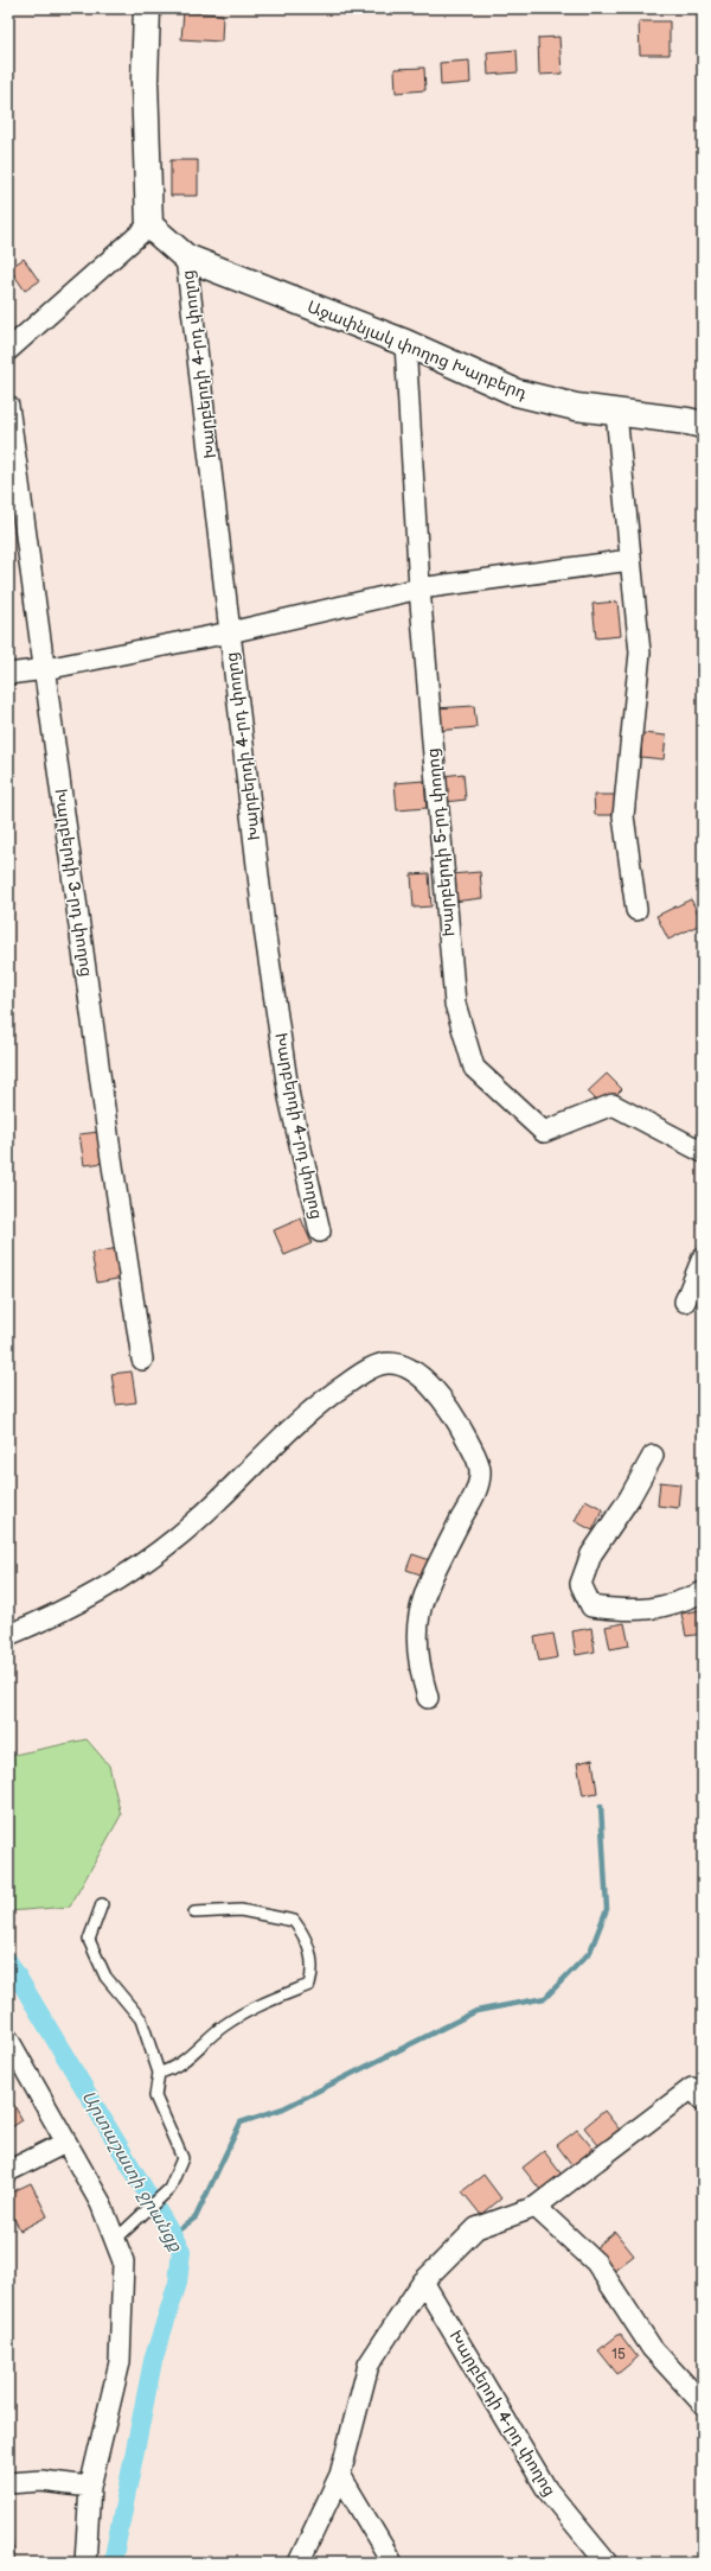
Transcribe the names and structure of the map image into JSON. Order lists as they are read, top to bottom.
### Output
{
  "streets": {
    "street": [
      "Աջափնյակ փողոց Խարբերդ",
      "Խարբերդի 4-րդ փողոց",
      "Խարբերդի 5-րդ փողոց",
      "Խարբերդի 3-րդ փողոց"
    ]
  },
  "crossings": [
    ["Աջափնյակ փողոց Խարբերդ", "Խարբերդի 4-րդ փողոց"],
    ["Աջափնյակ փողոց Խարբերդ", "Խարբերդի 5-րդ փողոց"]
  ],
  "water": ["Արտաշատի ջրանցք"],
  "house_numbers": ["15"]
}
